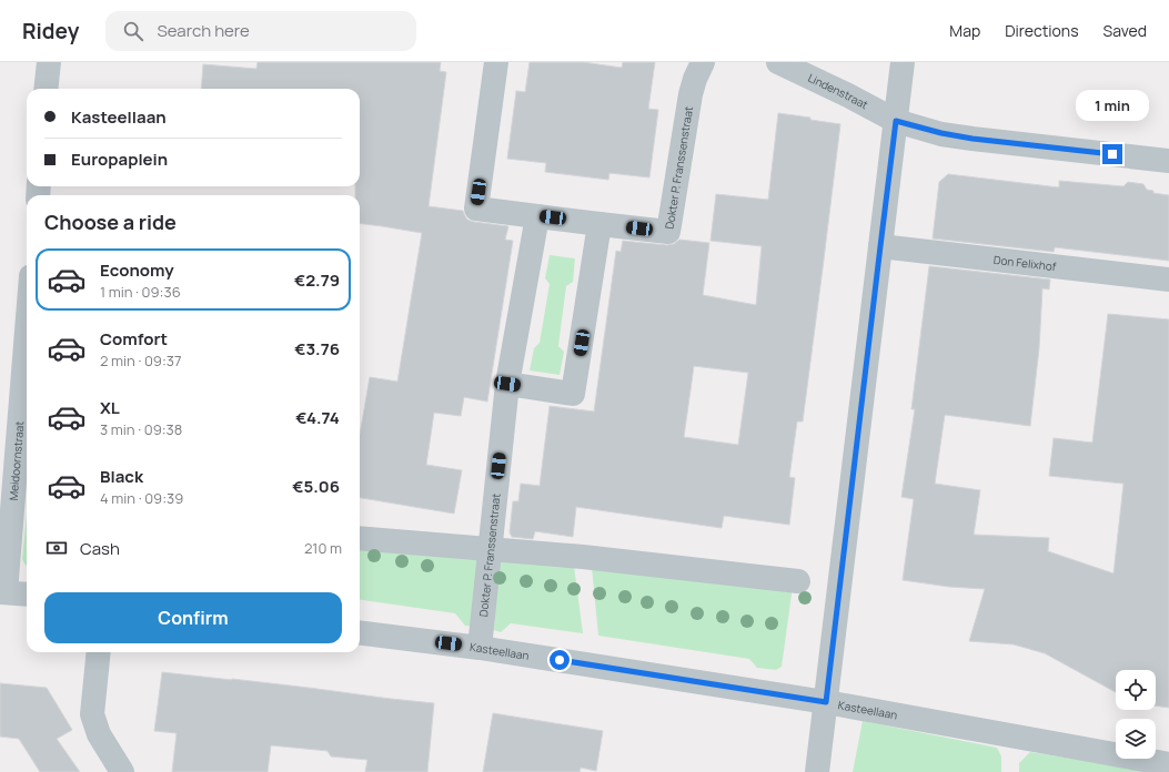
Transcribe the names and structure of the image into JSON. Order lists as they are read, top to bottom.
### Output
{
  "streets": {
    "street": [
      "Lindenstraat",
      "Dokter P. Franssenstraat",
      "Don Felixhof",
      "Meidoornstraat",
      "Kasteellaan"
    ]
  },
  "crossings": [
    ["Dokter P. Franssenstraat", "Kasteellaan"]
  ],
  "page": {
    "header": "Ridey",
    "search": "Search here",
    "nav": ["Map", "Directions", "Saved"],
    "banner": ["Kasteellaan", "Europaplein"],
    "bubble": "1 min",
    "heading": "Choose a ride",
    "list": [
      {
        "name": "Economy",
        "note": "1 min · 09:36",
        "value": "€2.79"
      },
      {
        "name": "Comfort",
        "note": "2 min · 09:37",
        "value": "€3.76"
      },
      {
        "name": "XL",
        "note": "3 min · 09:38",
        "value": "€4.74"
      },
      {
        "name": "Black",
        "note": "4 min · 09:39",
        "value": "€5.06"
      }
    ],
    "pay": ["Cash", "210 m"],
    "buttons": "Confirm"
  }
}
